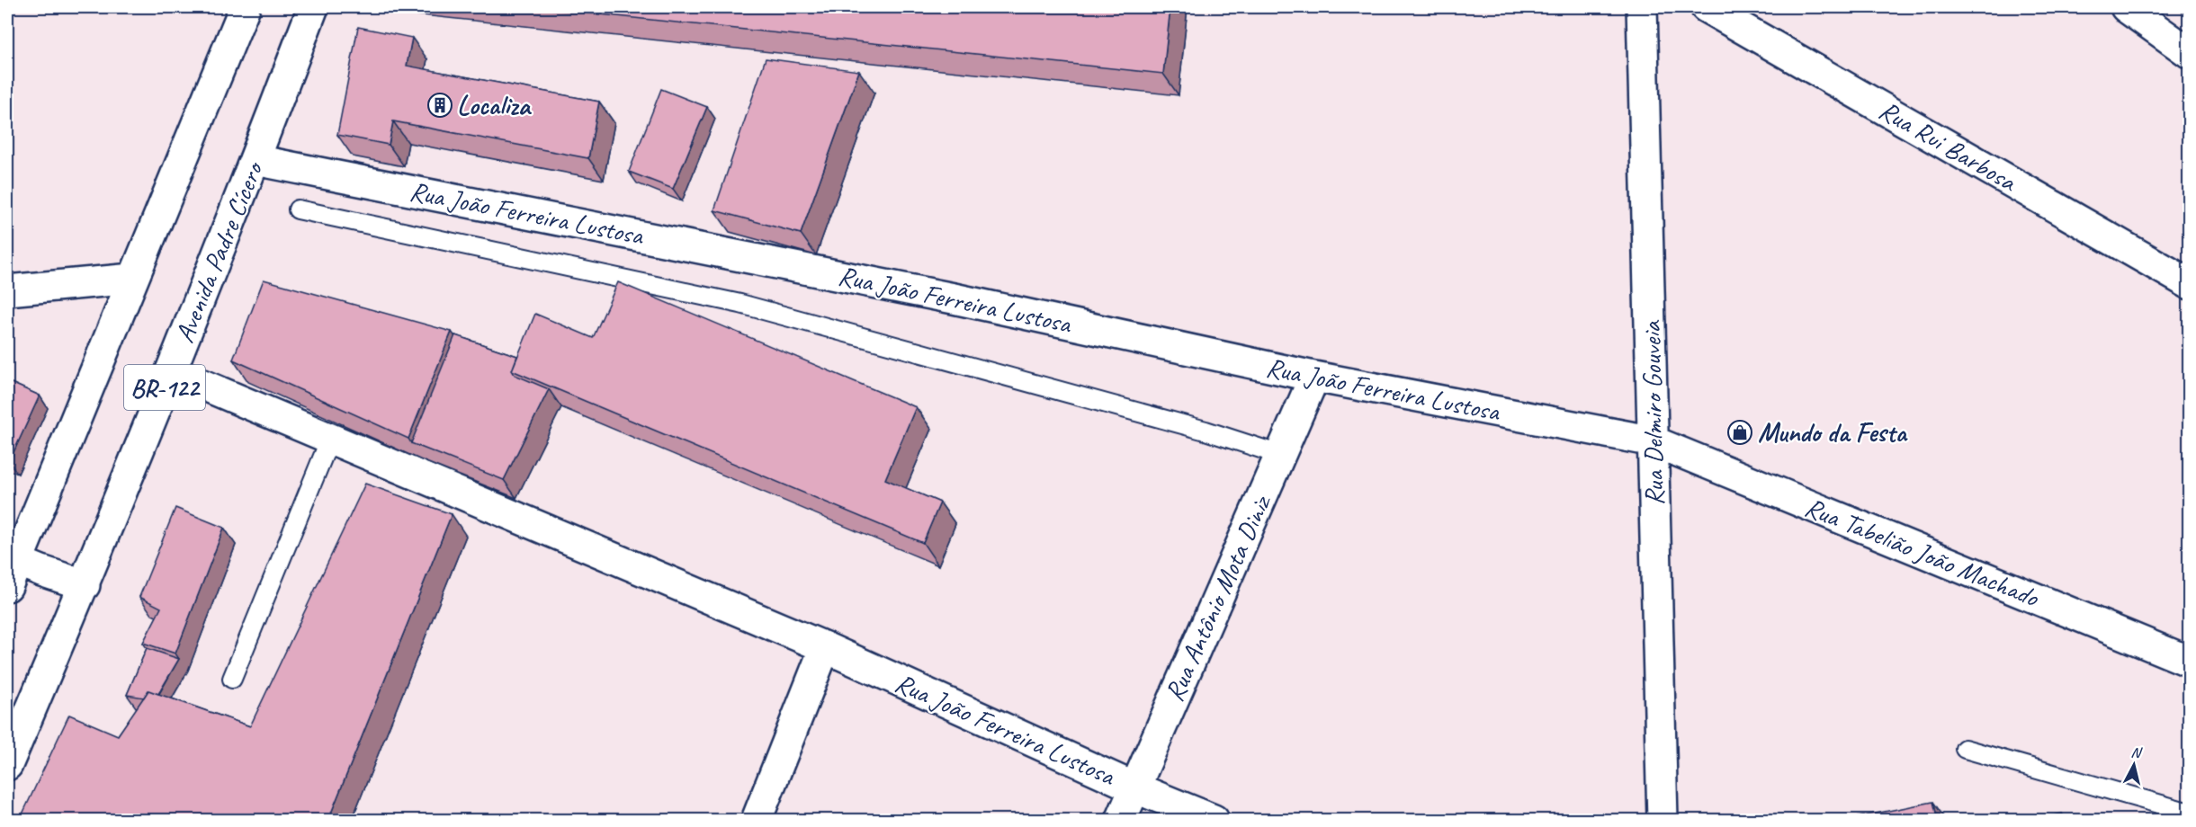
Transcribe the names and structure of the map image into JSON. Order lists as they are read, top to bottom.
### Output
{
  "streets": {
    "main road": [
      "Rua Rui Barbosa",
      "Rua João Ferreira Lustosa",
      "Avenida Padre Cícero",
      "BR-122",
      "Rua Delmiro Gouveia",
      "Rua Tabelião João Machado",
      "Rua Antônio Mota Diniz"
    ]
  },
  "crossings": [
    ["Rua João Ferreira Lustosa", "Avenida Padre Cícero"],
    ["Rua João Ferreira Lustosa", "Rua Delmiro Gouveia"],
    ["Rua João Ferreira Lustosa", "Rua Tabelião João Machado"],
    ["Rua João Ferreira Lustosa", "Rua Antônio Mota Diniz"],
    ["Rua Delmiro Gouveia", "Rua Tabelião João Machado"]
  ],
  "places": {
    "building": ["Localiza"],
    "shop": ["Mundo da Festa"]
  },
  "north": "top"
}
